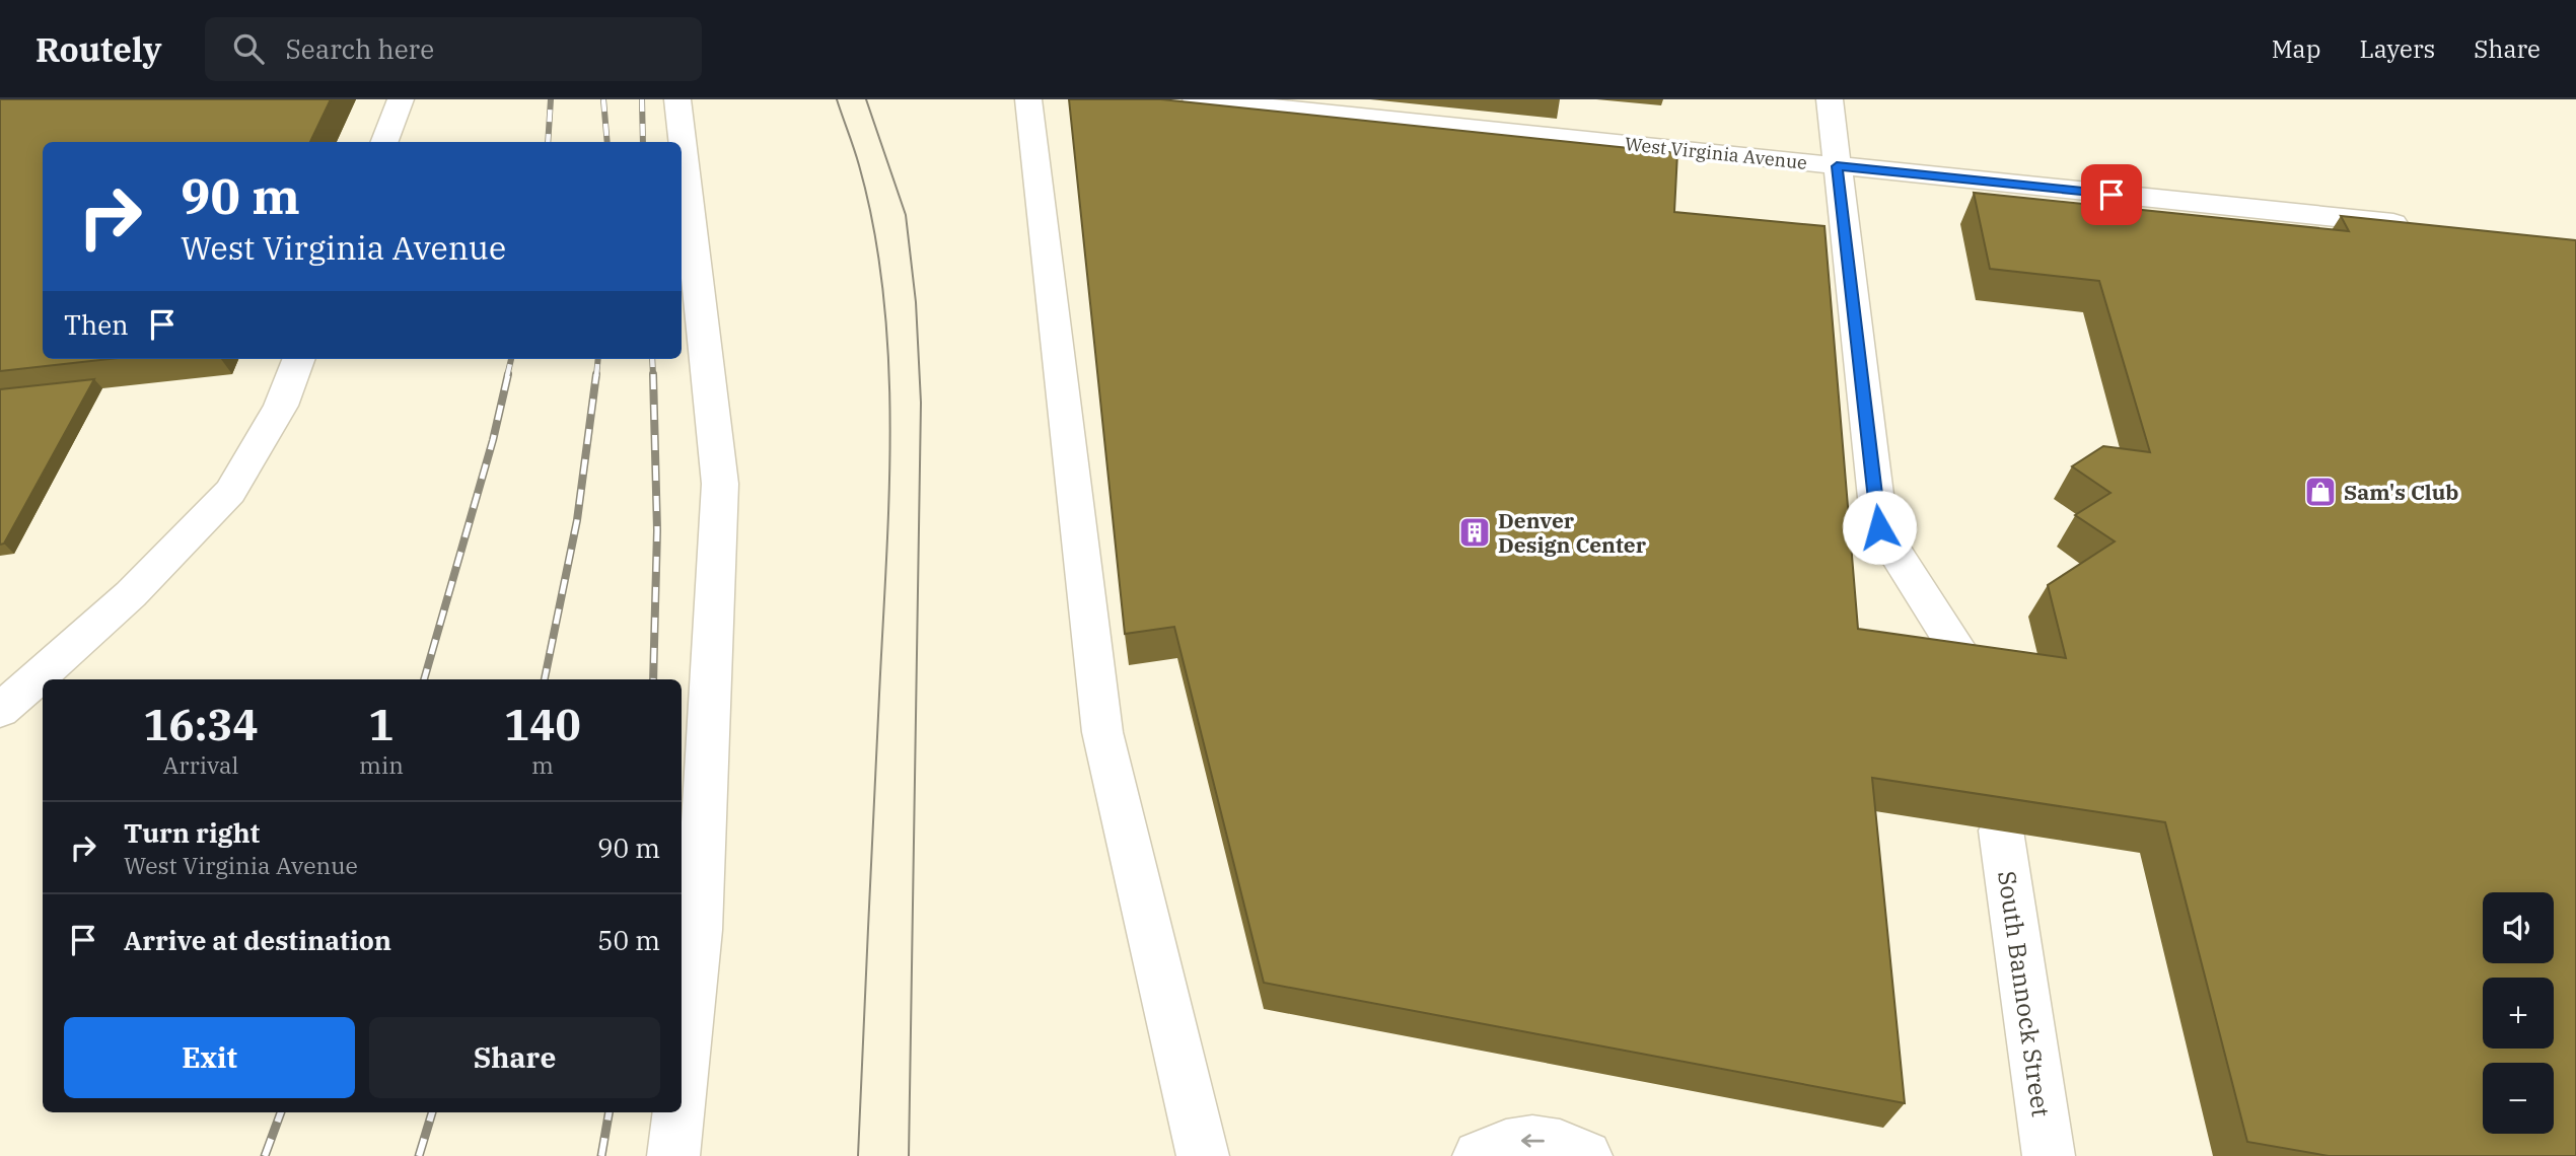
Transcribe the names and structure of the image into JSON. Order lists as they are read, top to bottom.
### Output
{
  "streets": {
    "street": ["West Virginia Avenue", "South Bannock Street"]
  },
  "places": {
    "shop": ["Sam's Club"],
    "building": ["Denver Design Center"]
  },
  "page": {
    "header": "Routely",
    "search": "Search here",
    "nav": ["Map", "Layers", "Share"],
    "turn": ["90 m", "West Virginia Avenue"],
    "then": "Then",
    "eta": [
      "16:34",
      "Arrival",
      "1",
      "min",
      "140",
      "m"
    ],
    "list": [
      {
        "name": "Turn right",
        "note": "West Virginia Avenue",
        "value": "90 m"
      },
      {
        "name": "Arrive at destination",
        "value": "50 m"
      }
    ],
    "map_buttons": ["+", "−"],
    "buttons": ["Exit", "Share"]
  }
}
